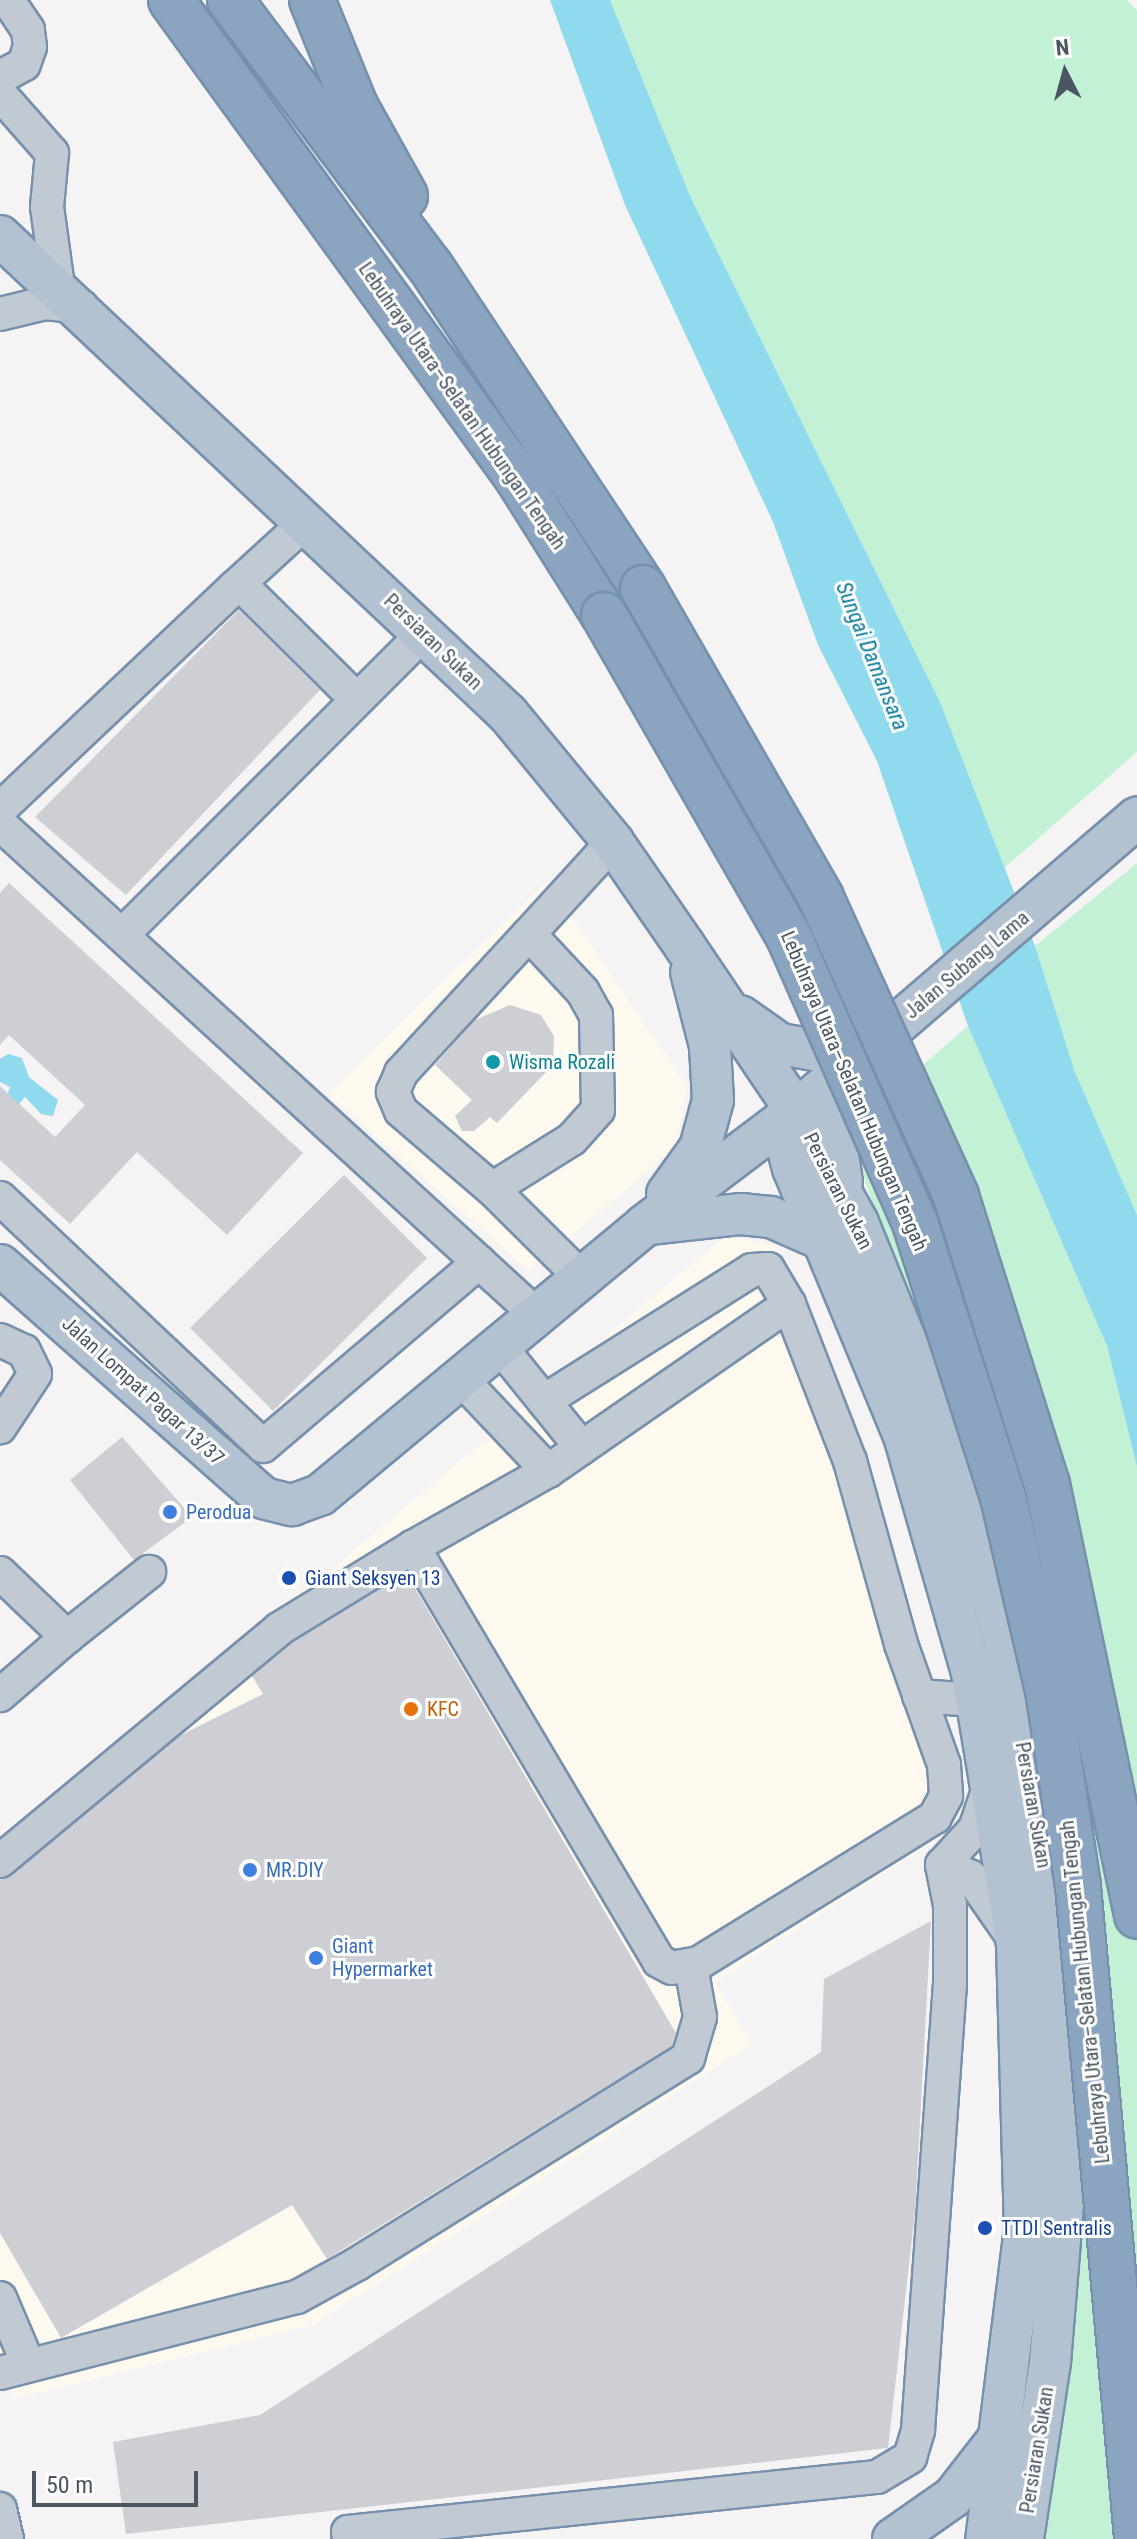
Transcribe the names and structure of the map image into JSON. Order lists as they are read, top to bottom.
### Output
{
  "streets": {
    "highway": ["Lebuhraya Utara–Selatan Hubungan Tengah"],
    "main road": ["Persiaran Sukan", "Jalan Subang Lama", "Jalan Lompat Pagar 13/37"]
  },
  "crossings": [
    ["Persiaran Sukan", "Jalan Subang Lama"]
  ],
  "water": ["Sungai Damansara"],
  "places": [
    "Wisma Rozali",
    "Perodua",
    "Giant Seksyen 13",
    "KFC",
    "MR.DIY",
    "Giant Hypermarket",
    "TTDI Sentralis"
  ],
  "scale_bar": "50 m",
  "north": "top"
}
